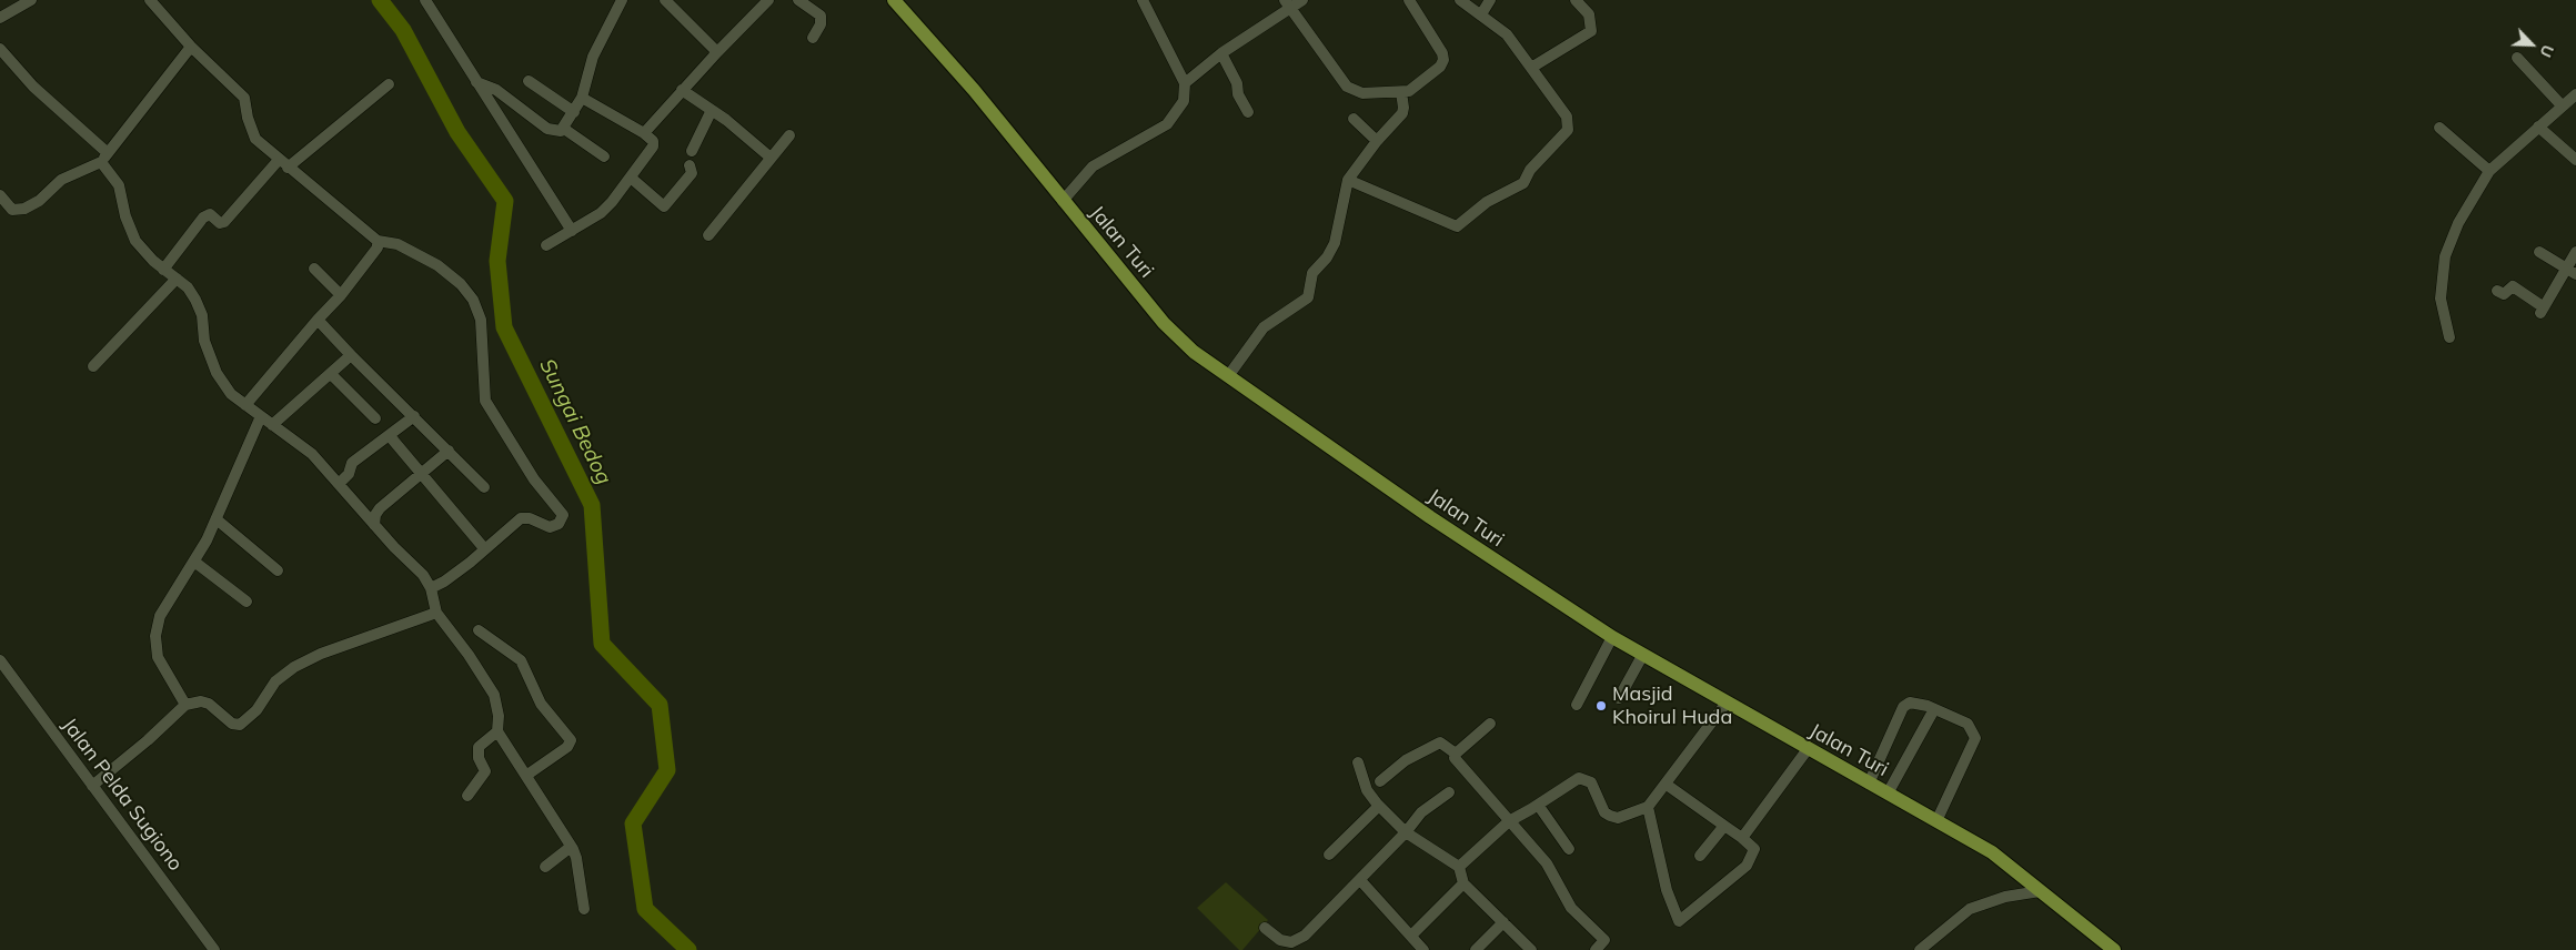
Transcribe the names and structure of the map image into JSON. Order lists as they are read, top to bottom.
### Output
{
  "streets": {
    "main road": ["Jalan Turi"],
    "street": ["Jalan Pelda Sugiono"]
  },
  "water": ["Sungai Bedog"],
  "places": ["Masjid Khoirul Huda"],
  "north": "bottom right"
}
